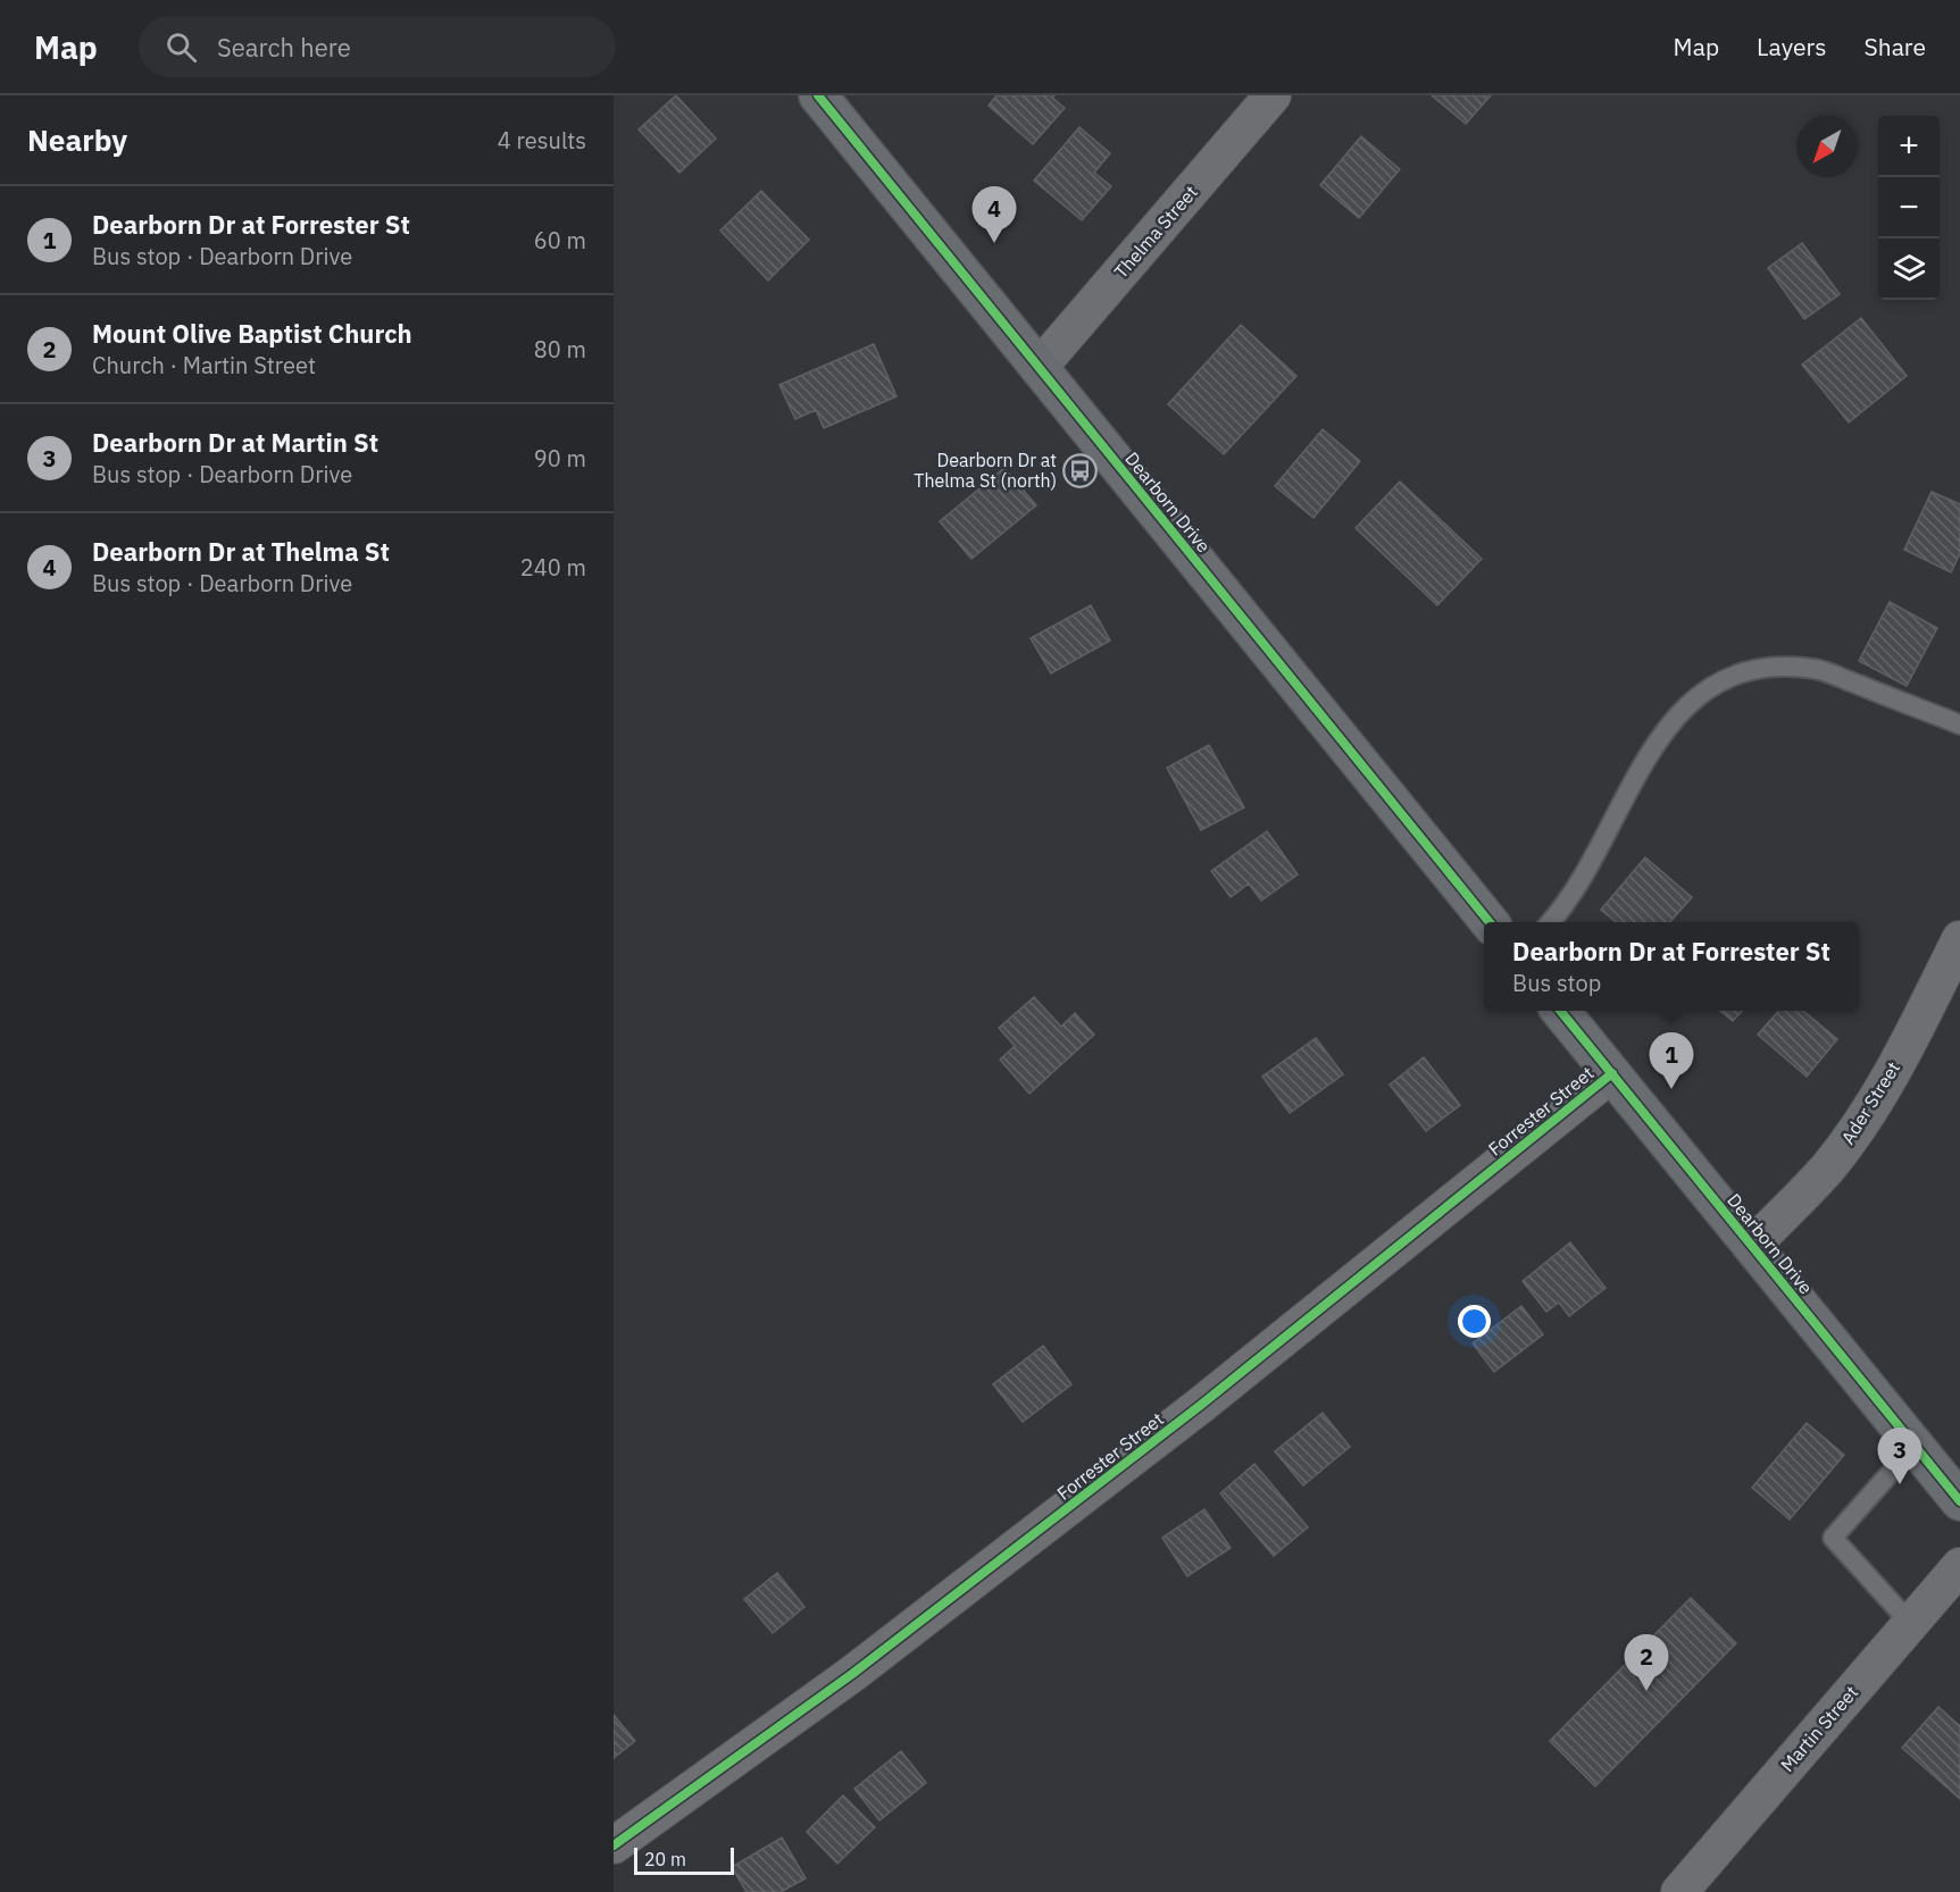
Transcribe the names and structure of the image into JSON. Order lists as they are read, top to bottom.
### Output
{
  "streets": {
    "street": [
      "Thelma Street",
      "Dearborn Drive",
      "Ader Street",
      "Forrester Street",
      "Martin Street"
    ]
  },
  "crossings": [
    ["Thelma Street", "Dearborn Drive"],
    ["Dearborn Drive", "Ader Street"],
    ["Dearborn Drive", "Forrester Street"]
  ],
  "places": {
    "bus stop": ["Dearborn Dr at Thelma St (north)"]
  },
  "scale_bar": "20 m",
  "north": "bottom left",
  "page": {
    "header": "Map",
    "search": "Search here",
    "nav": ["Map", "Layers", "Share"],
    "heading": ["Nearby", "4 results"],
    "map_buttons": ["+", "−"],
    "list": [
      {
        "mark": "1",
        "name": "Dearborn Dr at Forrester St",
        "note": "Bus stop · Dearborn Drive",
        "value": "60 m"
      },
      {
        "mark": "2",
        "name": "Mount Olive Baptist Church",
        "note": "Church · Martin Street",
        "value": "80 m"
      },
      {
        "mark": "3",
        "name": "Dearborn Dr at Martin St",
        "note": "Bus stop · Dearborn Drive",
        "value": "90 m"
      },
      {
        "mark": "4",
        "name": "Dearborn Dr at Thelma St",
        "note": "Bus stop · Dearborn Drive",
        "value": "240 m"
      }
    ],
    "pins": [
      "4",
      "1",
      "3",
      "2"
    ],
    "popup": ["Dearborn Dr at Forrester St", "Bus stop"],
    "scale": "20 m"
  }
}
